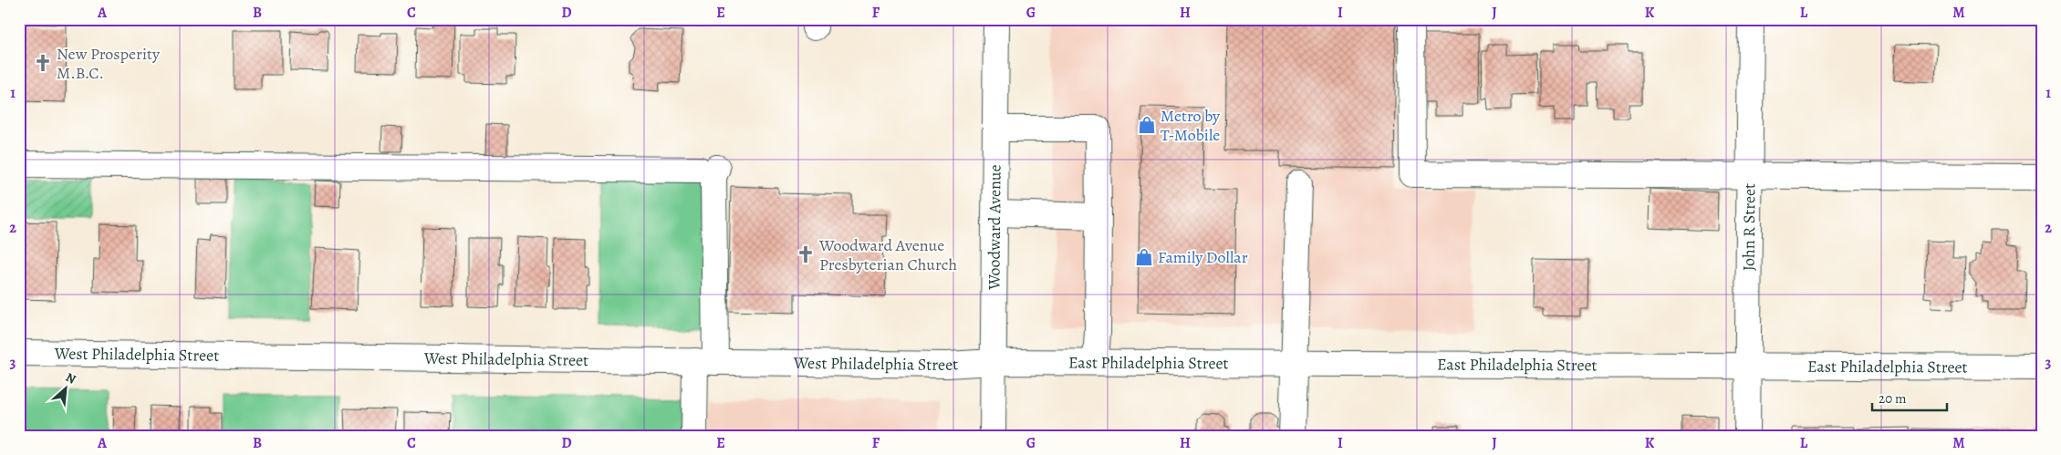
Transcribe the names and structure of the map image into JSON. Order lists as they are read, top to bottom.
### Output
{
  "streets": {
    "street": [
      "Woodward Avenue",
      "John R Street",
      "West Philadelphia Street",
      "East Philadelphia Street"
    ]
  },
  "crossings": [
    ["Woodward Avenue", "West Philadelphia Street"],
    ["Woodward Avenue", "East Philadelphia Street"],
    ["John R Street", "East Philadelphia Street"],
    ["West Philadelphia Street", "East Philadelphia Street"]
  ],
  "places": {
    "church": ["New Prosperity M.B.C.", "Woodward Avenue Presbyterian Church"],
    "shop": ["Metro by T-Mobile", "Family Dollar"]
  },
  "scale_bar": "20 m",
  "north": "top right",
  "grid": {
    "columns": [
      "A",
      "B",
      "C",
      "D",
      "E",
      "F",
      "G",
      "H",
      "I",
      "J",
      "K",
      "L",
      "M"
    ],
    "rows": ["1", "2", "3"]
  }
}
